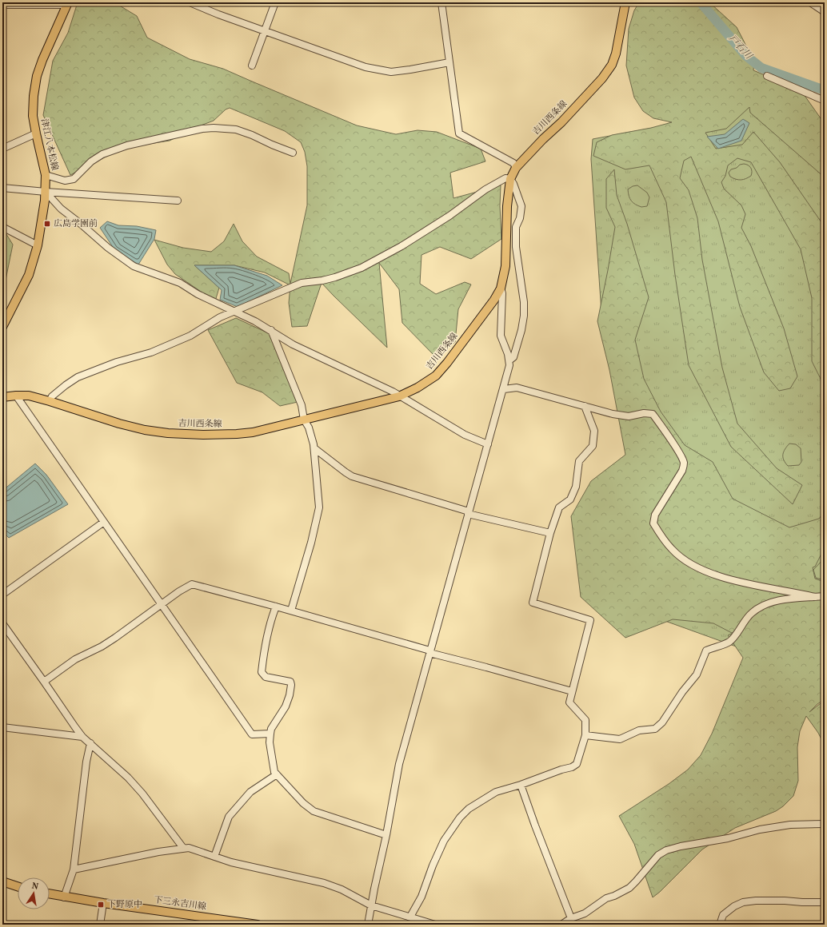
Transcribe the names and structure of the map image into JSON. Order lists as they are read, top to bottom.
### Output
{
  "streets": {
    "main road": ["吉川西条線", "津江八本松線", "下三永吉川線"]
  },
  "water": ["戸石川"],
  "places": {
    "transit": ["広島学園前", "下野原中"]
  },
  "north": "top"
}
